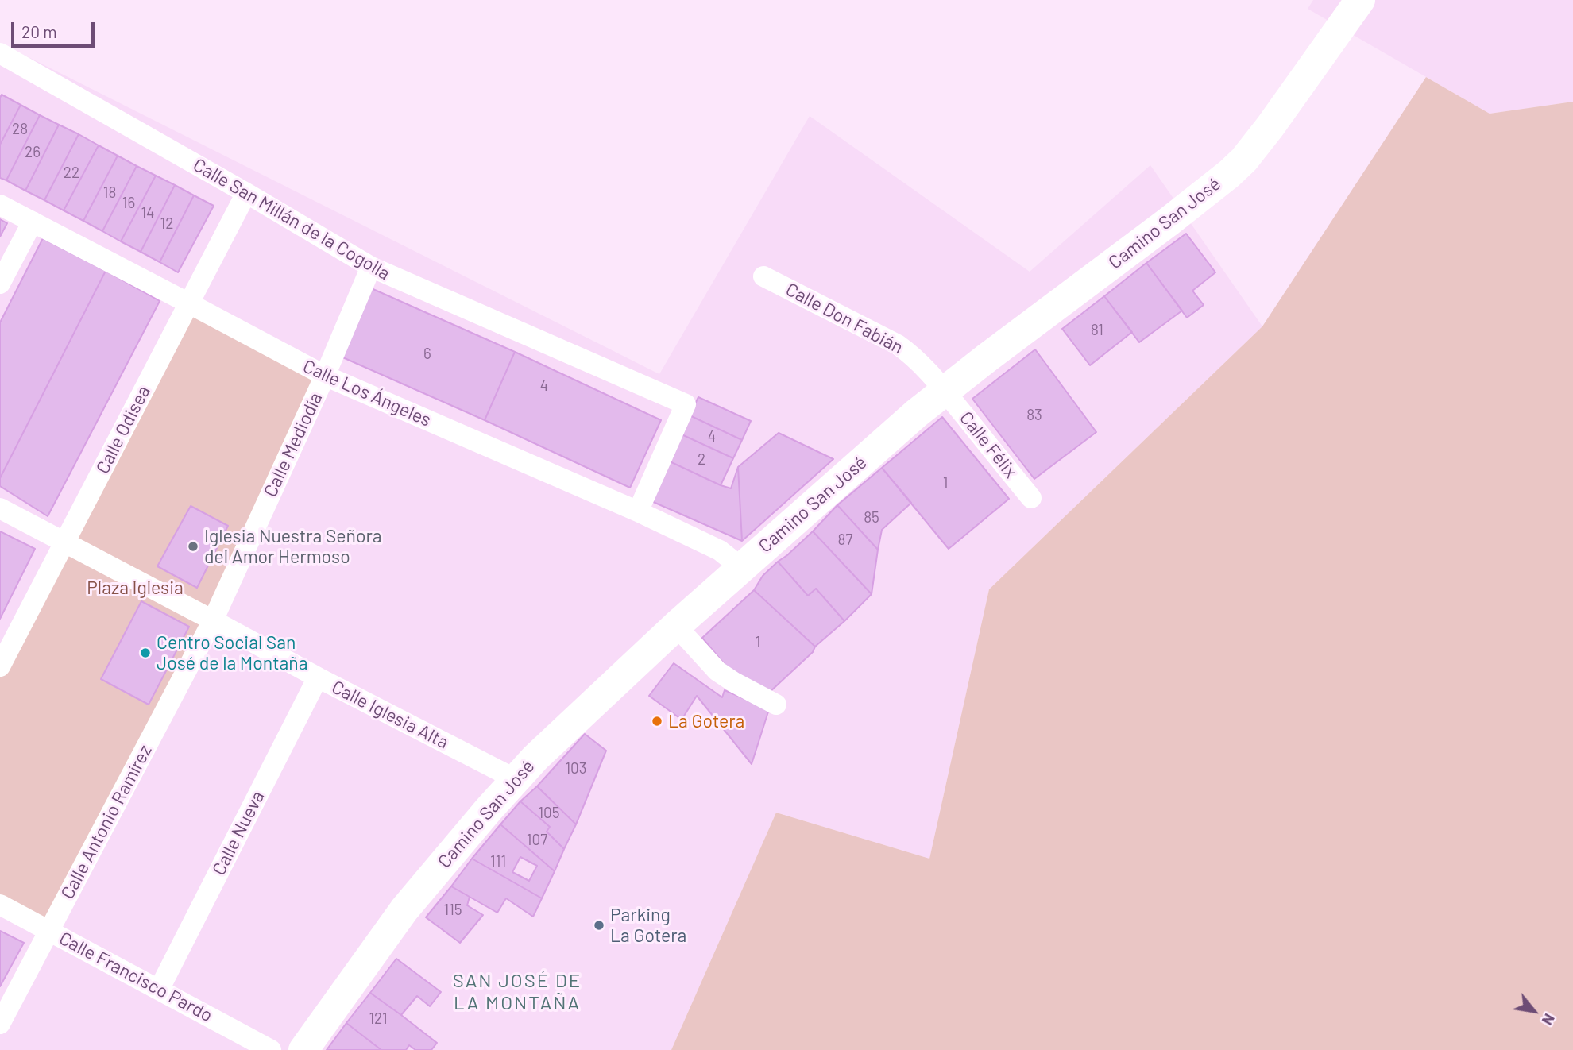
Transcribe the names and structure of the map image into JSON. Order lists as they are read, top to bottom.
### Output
{
  "streets": {
    "main road": ["Camino San José"],
    "street": [
      "Calle San Millán de la Cogolla",
      "Calle Don Fabián",
      "Calle Los Ángeles",
      "Calle Odisea",
      "Calle Mediodía",
      "Calle Félix",
      "Calle Iglesia Alta",
      "Calle Antonio Ramírez",
      "Calle Nueva",
      "Calle Francisco Pardo"
    ]
  },
  "crossings": [
    ["Calle San Millán de la Cogolla", "Calle Los Ángeles"],
    ["Calle San Millán de la Cogolla", "Calle Odisea"],
    ["Calle San Millán de la Cogolla", "Calle Mediodía"],
    ["Camino San José", "Calle Don Fabián"],
    ["Camino San José", "Calle Los Ángeles"],
    ["Camino San José", "Calle Félix"],
    ["Camino San José", "Calle Iglesia Alta"],
    ["Calle Don Fabián", "Calle Félix"],
    ["Calle Los Ángeles", "Calle Odisea"],
    ["Calle Los Ángeles", "Calle Mediodía"],
    ["Calle Odisea", "Calle Iglesia Alta"],
    ["Calle Mediodía", "Calle Iglesia Alta"],
    ["Calle Mediodía", "Calle Antonio Ramírez"],
    ["Calle Iglesia Alta", "Calle Antonio Ramírez"],
    ["Calle Iglesia Alta", "Calle Nueva"],
    ["Calle Antonio Ramírez", "Calle Francisco Pardo"],
    ["Calle Nueva", "Calle Francisco Pardo"]
  ],
  "districts": ["SAN JOSÉ DE LA MONTAÑA"],
  "parks": ["Plaza Iglesia"],
  "places": [
    "Iglesia Nuestra Señora del Amor Hermoso",
    "Centro Social San José de la Montaña",
    "La Gotera",
    "Parking La Gotera"
  ],
  "house_numbers": [
    "28",
    "26",
    "22",
    "18",
    "16",
    "14",
    "12",
    "81",
    "6",
    "4",
    "83",
    "4",
    "2",
    "1",
    "85",
    "87",
    "1",
    "103",
    "105",
    "107",
    "111",
    "115",
    "121"
  ],
  "scale_bar": "20 m",
  "north": "bottom right"
}
